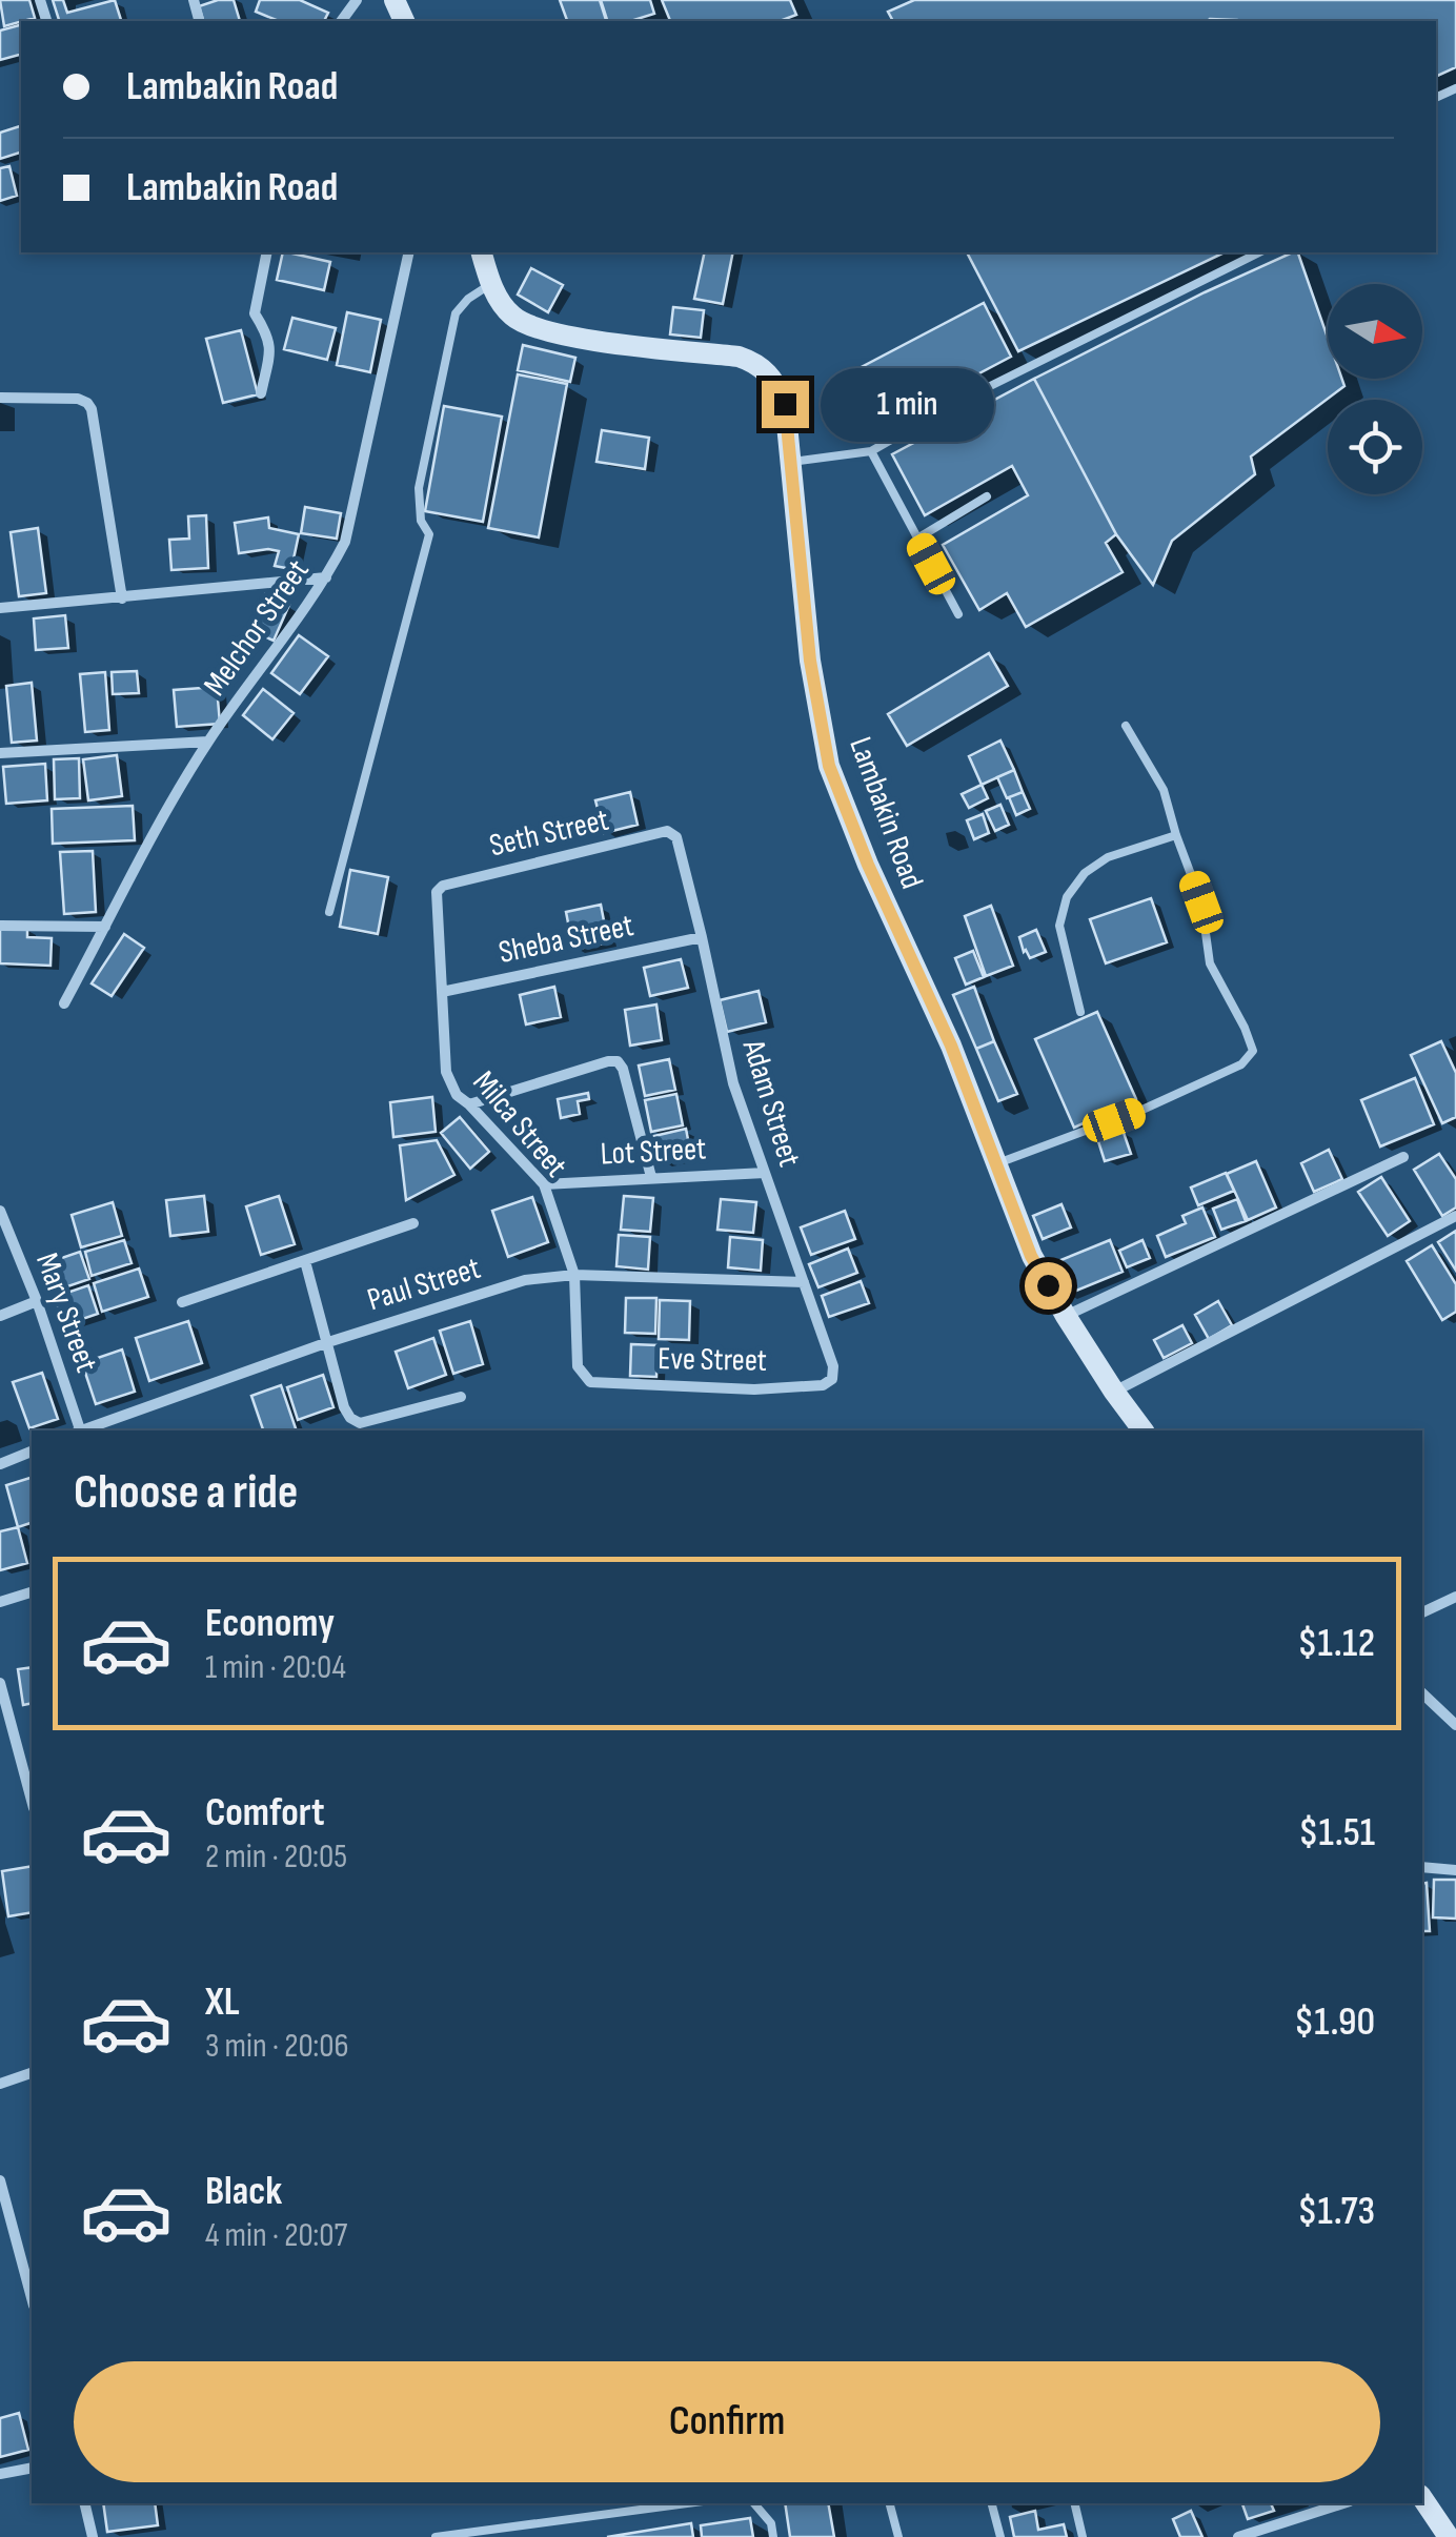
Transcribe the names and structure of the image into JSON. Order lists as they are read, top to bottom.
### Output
{
  "streets": {
    "main road": ["Lambakin Road"],
    "street": [
      "Melchor Street",
      "Seth Street",
      "Sheba Street",
      "Adam Street",
      "Milca Street",
      "Lot Street",
      "Paul Street",
      "Mary Street",
      "Eve Street"
    ]
  },
  "crossings": [
    ["Seth Street", "Adam Street"],
    ["Seth Street", "Milca Street"],
    ["Sheba Street", "Adam Street"],
    ["Sheba Street", "Milca Street"],
    ["Adam Street", "Lot Street"],
    ["Adam Street", "Paul Street"],
    ["Adam Street", "Eve Street"],
    ["Milca Street", "Lot Street"],
    ["Milca Street", "Paul Street"],
    ["Milca Street", "Eve Street"]
  ],
  "north": "right",
  "page": {
    "banner": ["Lambakin Road", "Lambakin Road"],
    "bubble": "1 min",
    "heading": "Choose a ride",
    "list": [
      {
        "name": "Economy",
        "note": "1 min · 20:04",
        "value": "$1.12"
      },
      {
        "name": "Comfort",
        "note": "2 min · 20:05",
        "value": "$1.51"
      },
      {
        "name": "XL",
        "note": "3 min · 20:06",
        "value": "$1.90"
      },
      {
        "name": "Black",
        "note": "4 min · 20:07",
        "value": "$1.73"
      }
    ],
    "buttons": "Confirm"
  }
}
